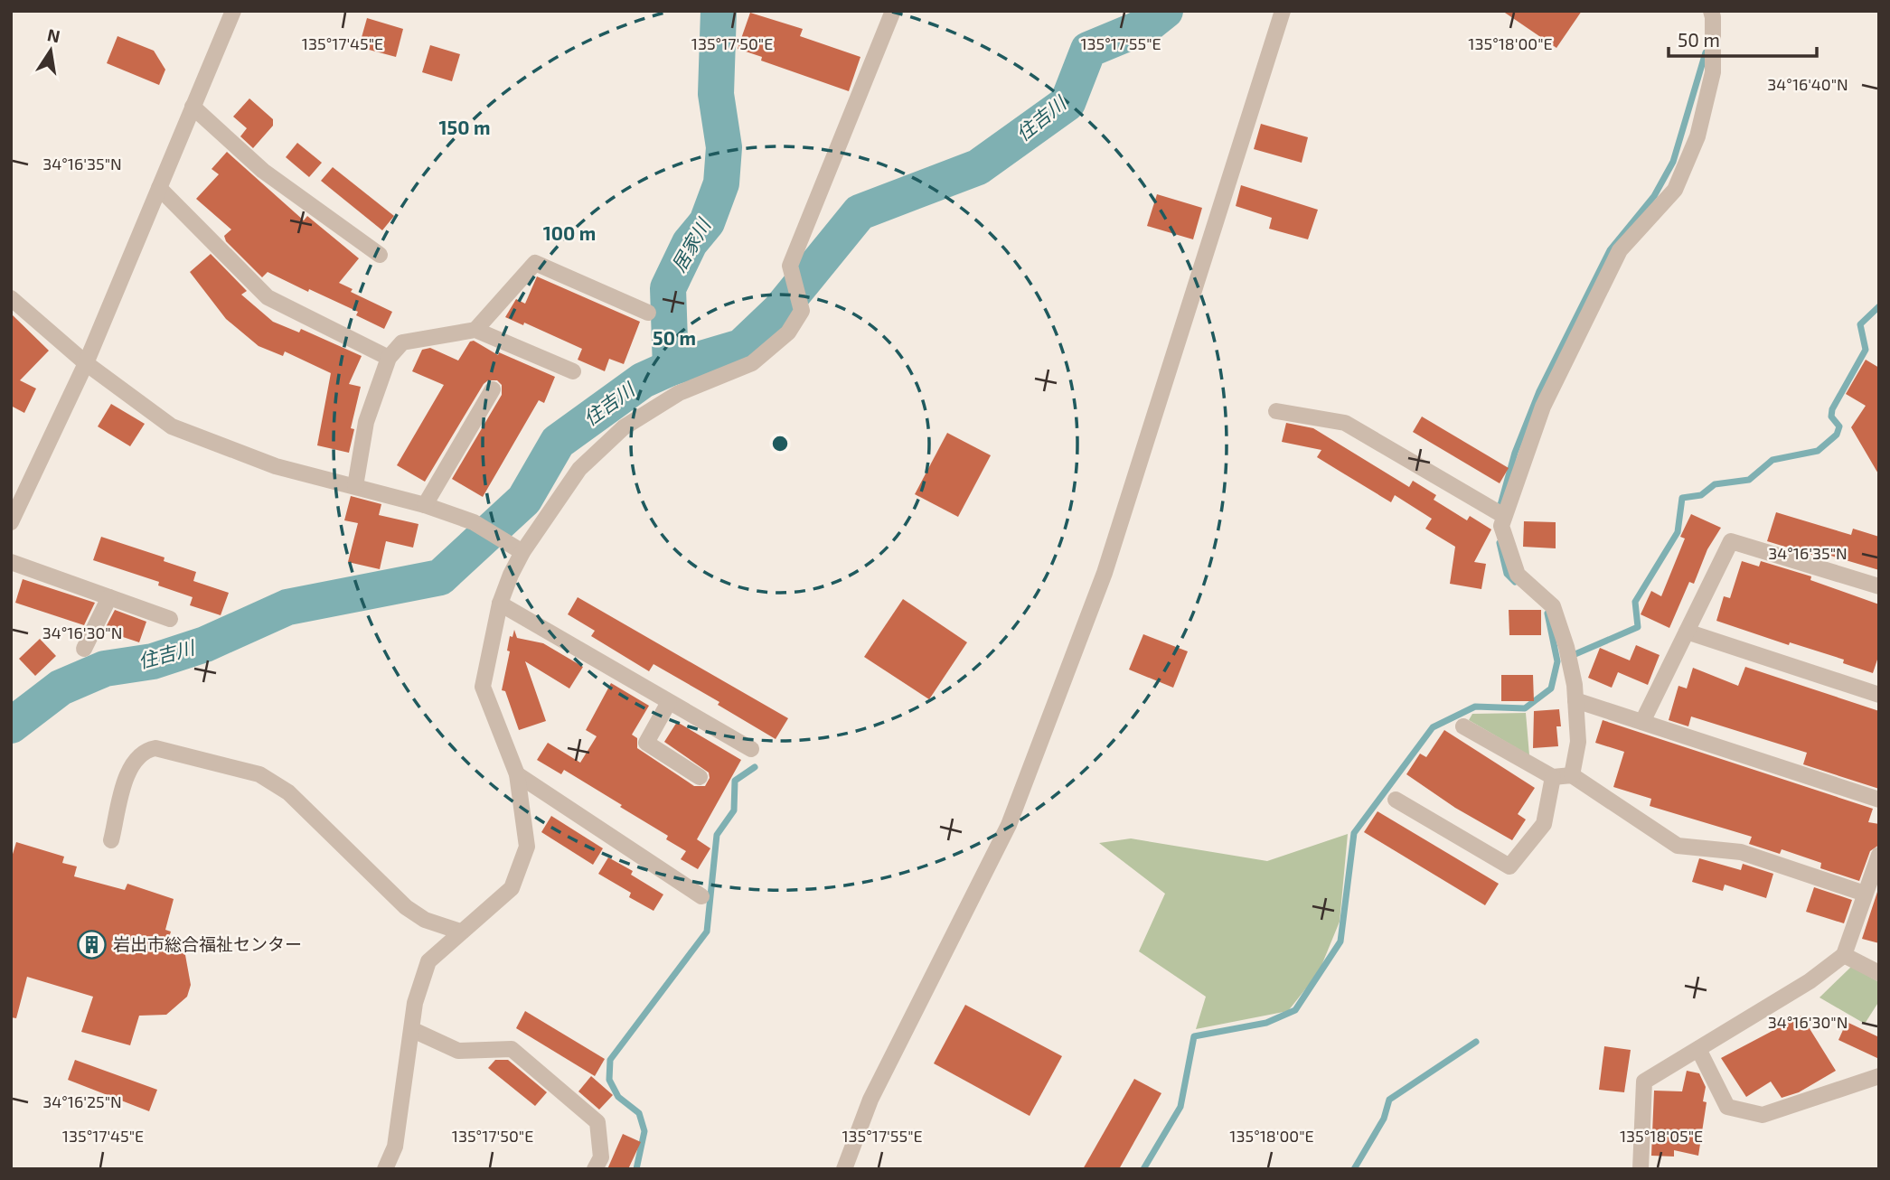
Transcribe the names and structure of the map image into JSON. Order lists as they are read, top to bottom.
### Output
{
  "water": ["住吉川", "居家川"],
  "places": {
    "building": ["岩出市総合福祉センター"]
  },
  "scale_bar": "50 m",
  "north": "top",
  "coordinates": [
    "135°17'45\"E",
    "135°17'50\"E",
    "135°17'55\"E",
    "135°18'00\"E",
    "34°16'40\"N",
    "34°16'35\"N",
    "34°16'30\"N",
    "34°16'25\"N",
    "135°18'05\"E"
  ],
  "rings": ["150 m", "100 m", "50 m"]
}
